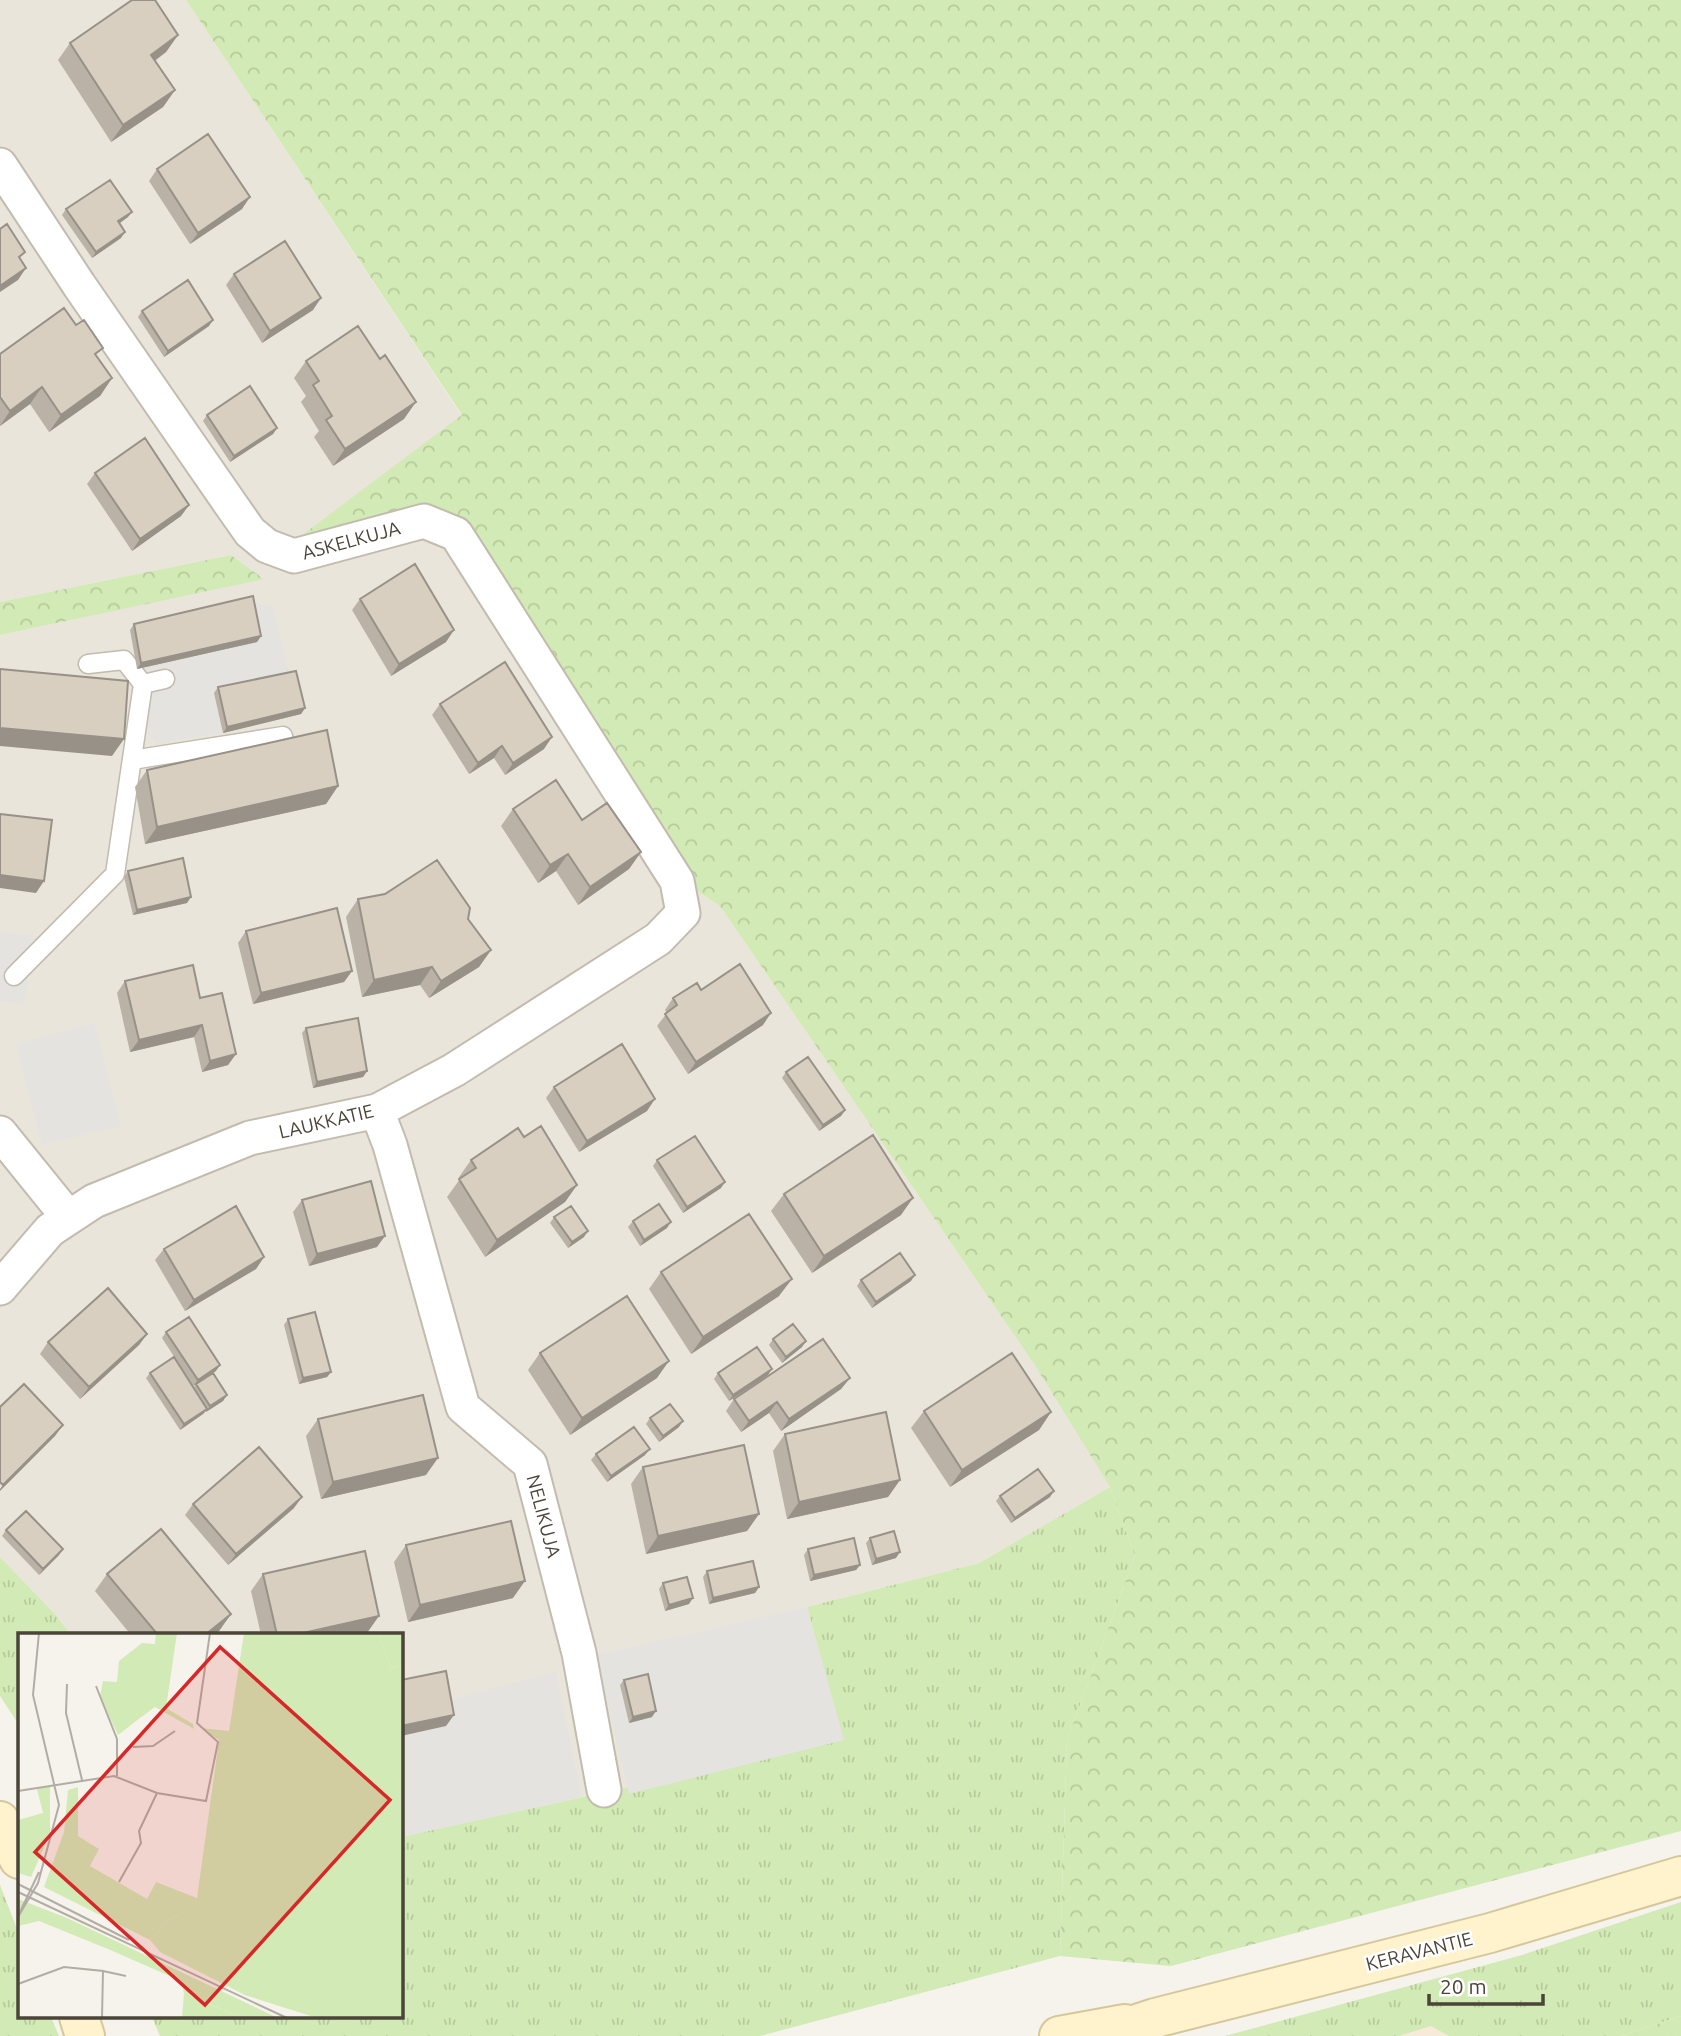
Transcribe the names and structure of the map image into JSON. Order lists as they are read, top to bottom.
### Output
{
  "streets": {
    "main road": ["KERAVANTIE"],
    "street": ["ASKELKUJA", "LAUKKATIE", "NELIKUJA"]
  },
  "crossings": [
    ["ASKELKUJA", "LAUKKATIE"],
    ["LAUKKATIE", "NELIKUJA"]
  ],
  "scale_bar": "20 m"
}
